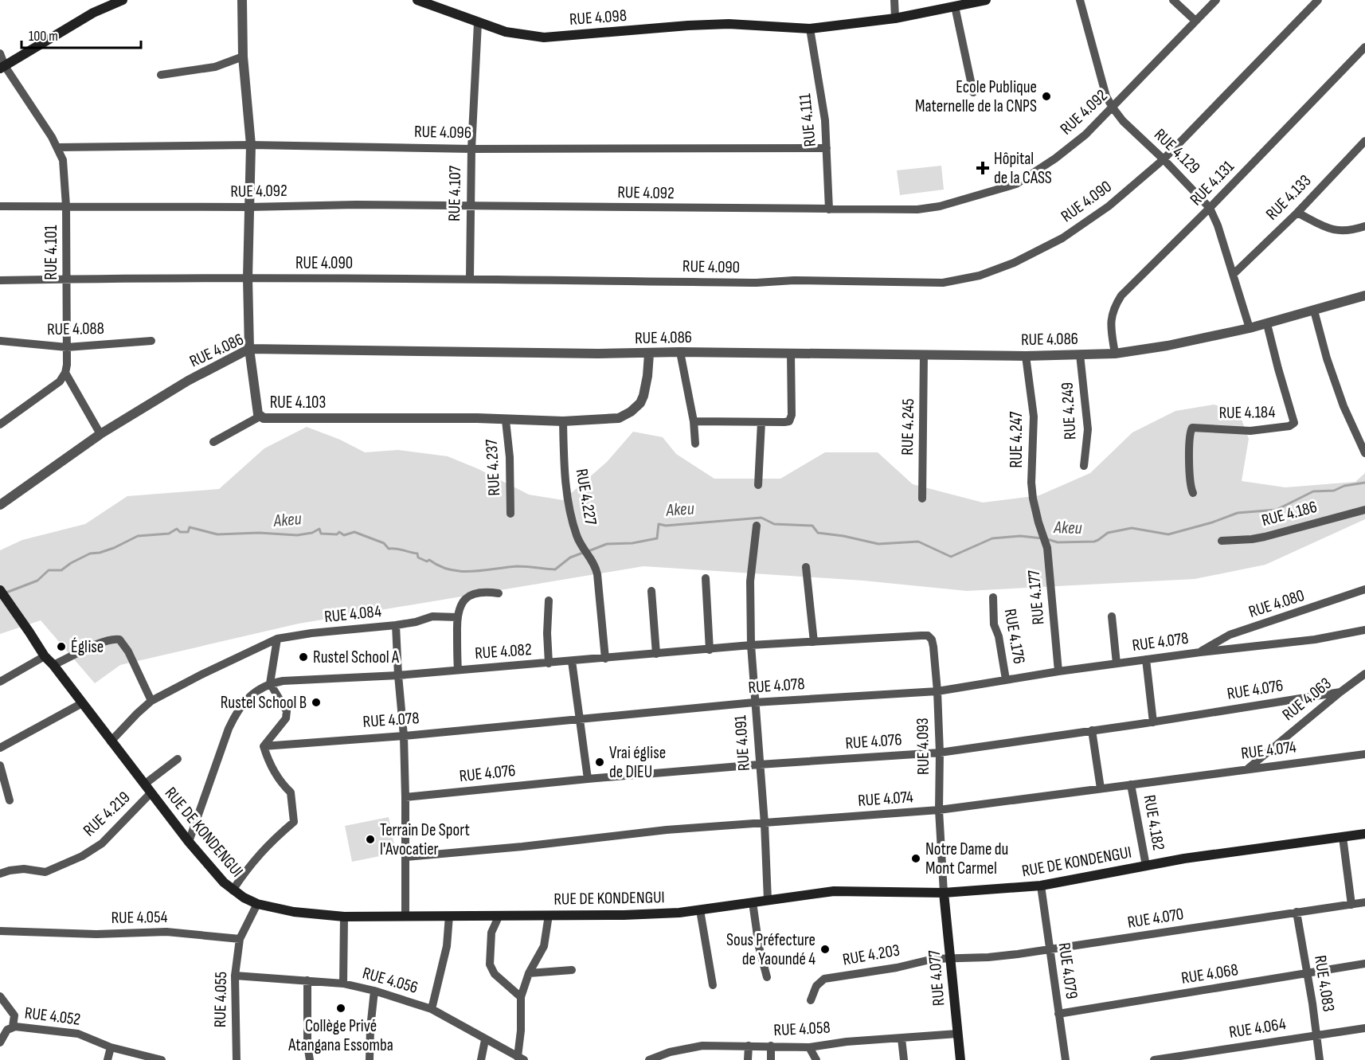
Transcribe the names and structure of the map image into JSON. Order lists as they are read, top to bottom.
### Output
{
  "streets": {
    "main road": ["RUE 4.098", "RUE DE KONDENGUI", "RUE 4.077"],
    "street": [
      "RUE 4.092",
      "RUE 4.111",
      "RUE 4.096",
      "RUE 4.129",
      "RUE 4.131",
      "RUE 4.107",
      "RUE 4.133",
      "RUE 4.090",
      "RUE 4.101",
      "RUE 4.088",
      "RUE 4.086",
      "RUE 4.103",
      "RUE 4.249",
      "RUE 4.184",
      "RUE 4.245",
      "RUE 4.247",
      "RUE 4.237",
      "RUE 4.227",
      "RUE 4.186",
      "RUE 4.177",
      "RUE 4.080",
      "RUE 4.084",
      "RUE 4.176",
      "RUE 4.078",
      "RUE 4.082",
      "RUE 4.076",
      "RUE 4.063",
      "RUE 4.091",
      "RUE 4.093",
      "RUE 4.074",
      "RUE 4.219",
      "RUE 4.182",
      "RUE 4.054",
      "RUE 4.070",
      "RUE 4.203",
      "RUE 4.079",
      "RUE 4.068",
      "RUE 4.056",
      "RUE 4.083",
      "RUE 4.055",
      "RUE 4.052",
      "RUE 4.064",
      "RUE 4.058"
    ]
  },
  "crossings": [
    ["RUE 4.098", "RUE 4.111"],
    ["RUE 4.098", "RUE 4.107"],
    ["RUE 4.092", "RUE 4.111"],
    ["RUE 4.092", "RUE 4.129"],
    ["RUE 4.092", "RUE 4.107"],
    ["RUE 4.092", "RUE 4.101"],
    ["RUE 4.092", "RUE 4.103"],
    ["RUE 4.111", "RUE 4.096"],
    ["RUE 4.096", "RUE 4.107"],
    ["RUE 4.096", "RUE 4.101"],
    ["RUE 4.096", "RUE 4.103"],
    ["RUE 4.129", "RUE 4.131"],
    ["RUE 4.129", "RUE 4.133"],
    ["RUE 4.129", "RUE 4.090"],
    ["RUE 4.129", "RUE 4.086"],
    ["RUE 4.131", "RUE 4.086"],
    ["RUE 4.107", "RUE 4.090"],
    ["RUE 4.090", "RUE 4.101"],
    ["RUE 4.090", "RUE 4.103"],
    ["RUE 4.101", "RUE 4.088"],
    ["RUE 4.086", "RUE 4.103"],
    ["RUE 4.086", "RUE 4.249"],
    ["RUE 4.086", "RUE 4.184"],
    ["RUE 4.086", "RUE 4.245"],
    ["RUE 4.086", "RUE 4.247"],
    ["RUE 4.103", "RUE 4.237"],
    ["RUE 4.103", "RUE 4.227"],
    ["RUE 4.247", "RUE 4.177"],
    ["RUE 4.227", "RUE 4.082"],
    ["RUE 4.177", "RUE 4.078"],
    ["RUE 4.080", "RUE 4.078"],
    ["RUE 4.084", "RUE 4.078"],
    ["RUE 4.084", "RUE 4.082"],
    ["RUE 4.084", "RUE 4.076"],
    ["RUE 4.084", "RUE 4.074"],
    ["RUE 4.084", "RUE DE KONDENGUI"],
    ["RUE 4.176", "RUE 4.078"],
    ["RUE 4.078", "RUE 4.091"],
    ["RUE 4.078", "RUE 4.093"],
    ["RUE 4.082", "RUE 4.091"],
    ["RUE 4.082", "RUE 4.093"],
    ["RUE 4.082", "RUE DE KONDENGUI"],
    ["RUE 4.076", "RUE 4.063"],
    ["RUE 4.076", "RUE 4.091"],
    ["RUE 4.076", "RUE 4.093"],
    ["RUE 4.063", "RUE 4.074"],
    ["RUE 4.091", "RUE 4.074"],
    ["RUE 4.091", "RUE DE KONDENGUI"],
    ["RUE 4.093", "RUE 4.074"],
    ["RUE 4.093", "RUE DE KONDENGUI"],
    ["RUE 4.093", "RUE 4.077"],
    ["RUE 4.074", "RUE 4.182"],
    ["RUE 4.219", "RUE DE KONDENGUI"],
    ["RUE 4.182", "RUE DE KONDENGUI"],
    ["RUE DE KONDENGUI", "RUE 4.079"],
    ["RUE DE KONDENGUI", "RUE 4.077"],
    ["RUE 4.054", "RUE 4.055"],
    ["RUE 4.070", "RUE 4.203"],
    ["RUE 4.070", "RUE 4.079"],
    ["RUE 4.070", "RUE 4.077"],
    ["RUE 4.070", "RUE 4.083"],
    ["RUE 4.203", "RUE 4.077"],
    ["RUE 4.079", "RUE 4.068"],
    ["RUE 4.068", "RUE 4.083"],
    ["RUE 4.077", "RUE 4.058"],
    ["RUE 4.056", "RUE 4.055"],
    ["RUE 4.083", "RUE 4.064"]
  ],
  "water": ["Akeu"],
  "places": {
    "other": [
      "Ecole Publique Maternelle de la CNPS",
      "Église",
      "Rustel School A",
      "Rustel School B",
      "Vrai église de DIEU",
      "Terrain De Sport l'Avocatier",
      "Notre Dame du Mont Carmel",
      "Sous Préfecture de Yaoundé 4",
      "Collège Privé Atangana Essomba"
    ],
    "health": ["Hôpital de la CASS"]
  },
  "scale_bar": "100 m"
}
